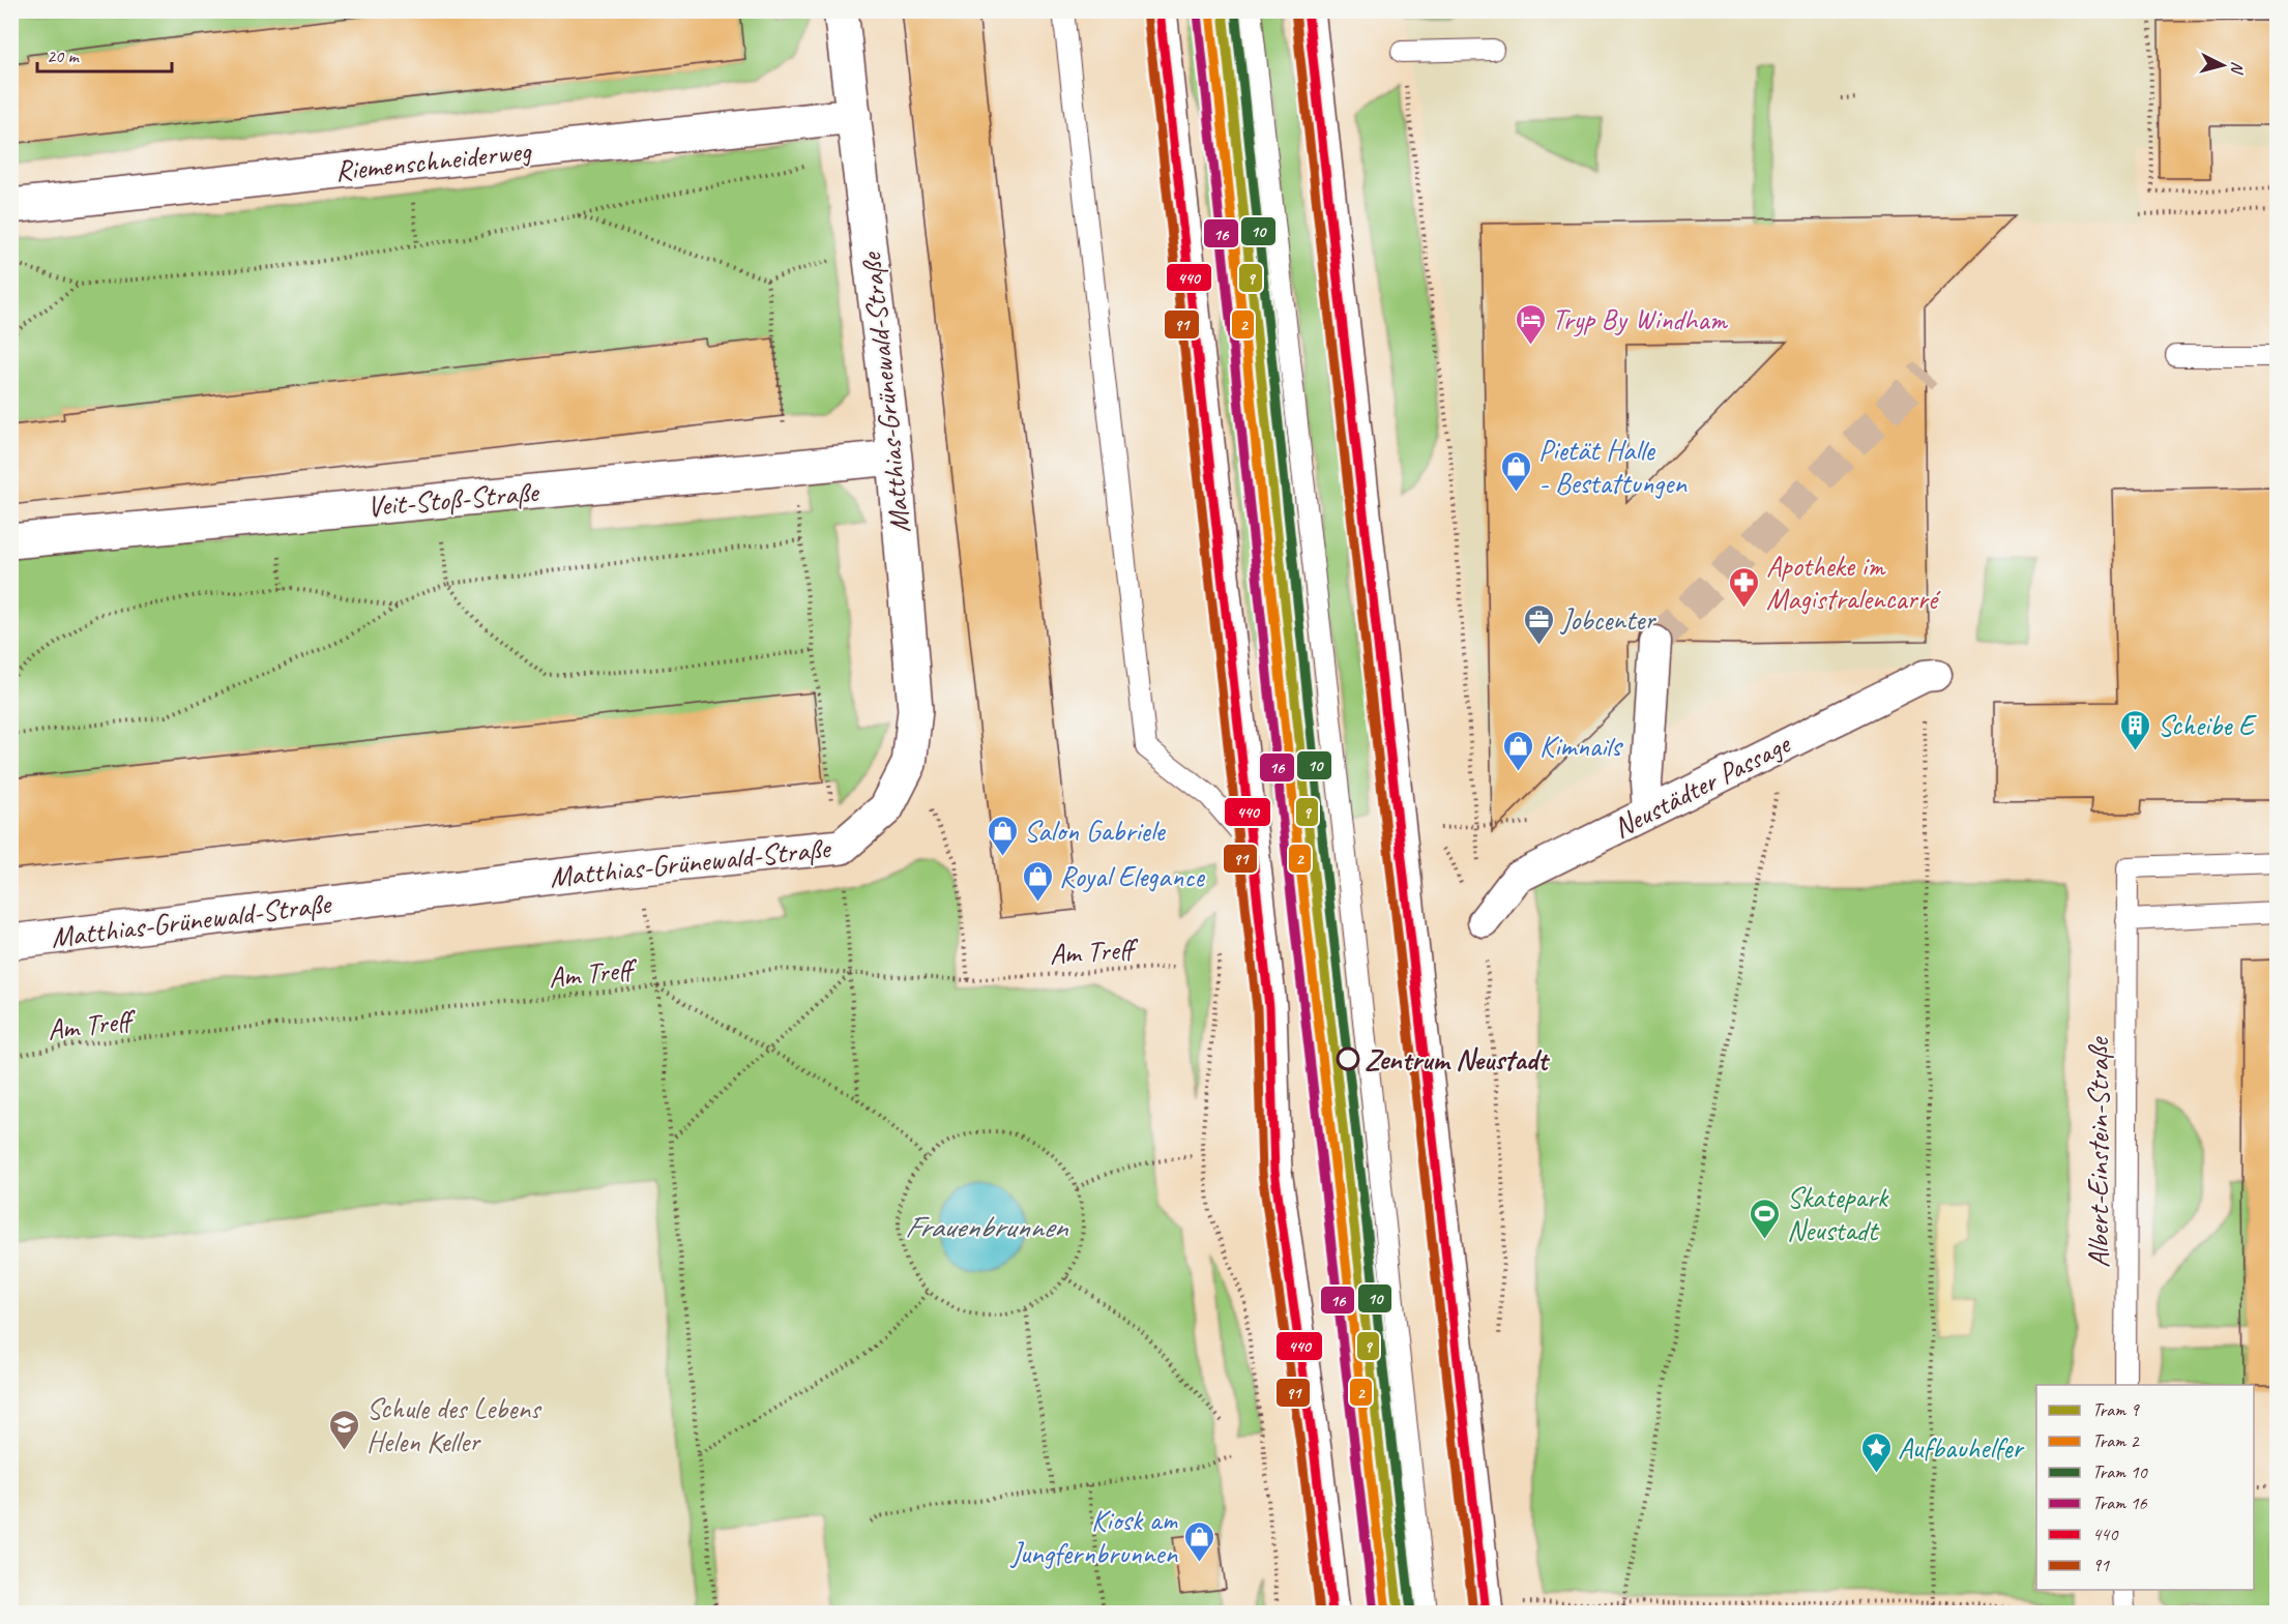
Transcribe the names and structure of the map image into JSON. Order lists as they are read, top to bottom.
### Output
{
  "streets": {
    "street": [
      "Riemenschneiderweg",
      "Matthias-Grünewald-Straße",
      "Veit-Stoß-Straße",
      "Neustädter Passage"
    ],
    "lane": ["Albert-Einstein-Straße"],
    "path": ["Am Treff"]
  },
  "crossings": [
    ["Riemenschneiderweg", "Matthias-Grünewald-Straße"],
    ["Matthias-Grünewald-Straße", "Veit-Stoß-Straße"]
  ],
  "water": ["Frauenbrunnen"],
  "places": {
    "hotel": ["Tryp By Windham"],
    "shop": [
      "Pietät Halle - Bestattungen",
      "Kimnails",
      "Salon Gabriele",
      "Royal Elegance",
      "Kiosk am Jungfernbrunnen"
    ],
    "pharmacy": ["Apotheke im Magistralencarré"],
    "office": ["Jobcenter"],
    "building": ["Scheibe E"],
    "other": ["Zentrum Neustadt"],
    "sports": ["Skatepark Neustadt"],
    "school or university": ["Schule des Lebens Helen Keller"],
    "place": ["Aufbauhelfer"]
  },
  "lines": [
    "tram line 9",
    "tram line 10",
    "transit line 440",
    "tram line 2",
    "transit line 91",
    "tram line 16"
  ],
  "legend": [
    "Tram 9",
    "Tram 2",
    "Tram 10",
    "Tram 16",
    "440",
    "91"
  ],
  "scale_bar": "20 m",
  "north": "right"
}
